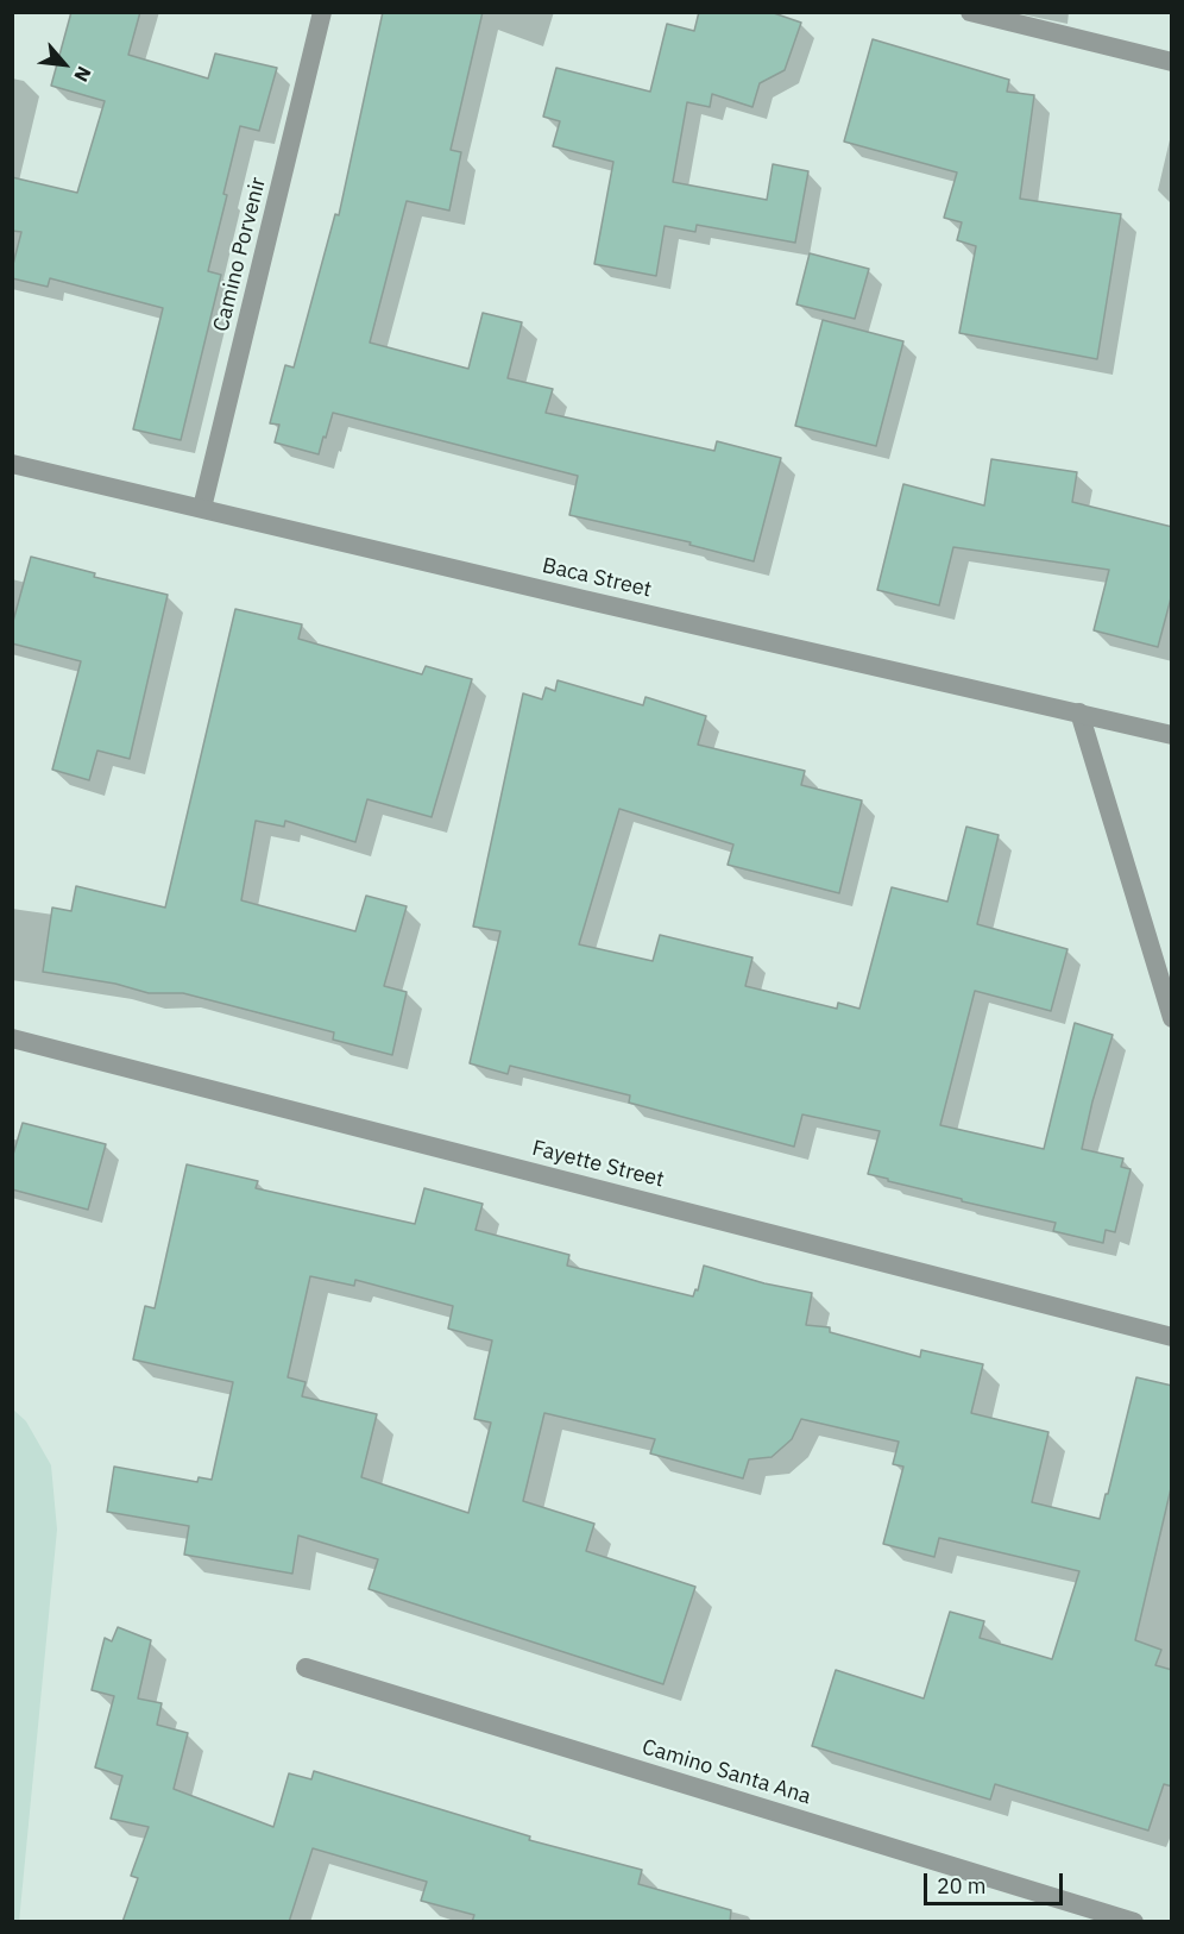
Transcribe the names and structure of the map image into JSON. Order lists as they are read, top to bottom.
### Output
{
  "streets": {
    "street": [
      "Camino Porvenir",
      "Baca Street",
      "Fayette Street",
      "Camino Santa Ana"
    ]
  },
  "crossings": [
    ["Camino Porvenir", "Baca Street"]
  ],
  "scale_bar": "20 m",
  "north": "bottom right"
}
